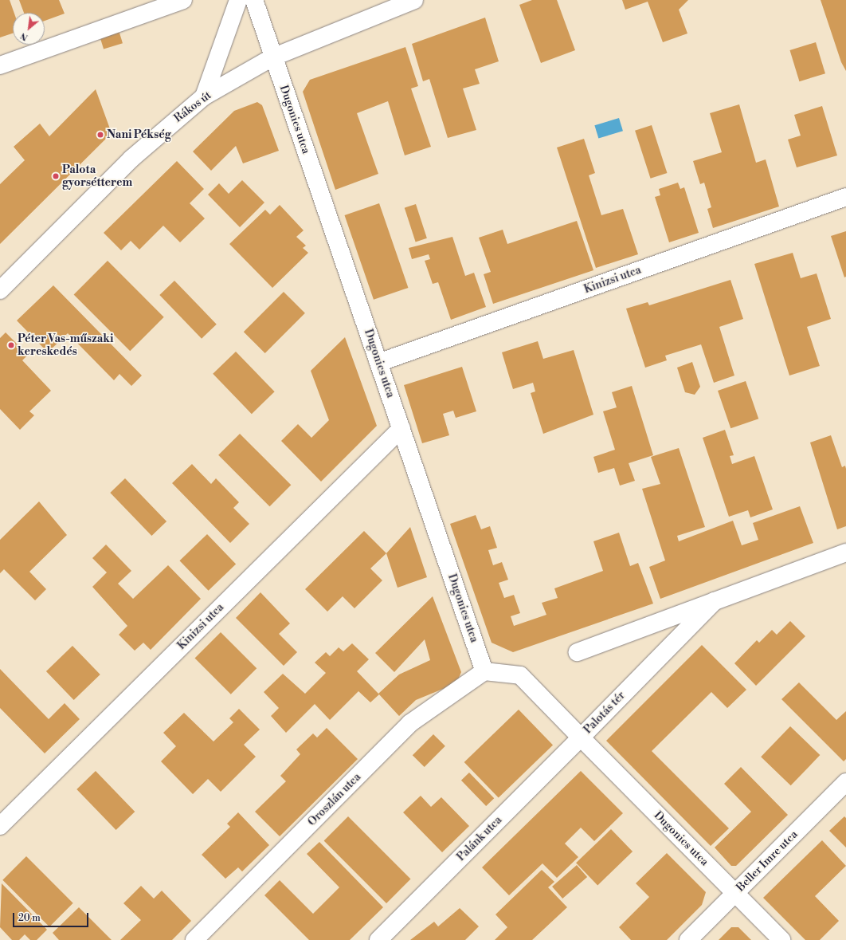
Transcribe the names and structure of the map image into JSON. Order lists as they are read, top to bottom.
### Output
{
  "streets": {
    "street": [
      "Rákos út",
      "Dugonics utca",
      "Kinizsi utca",
      "Palotás tér",
      "Oroszlán utca",
      "Palánk utca",
      "Beller Imre utca"
    ]
  },
  "crossings": [
    ["Rákos út", "Dugonics utca"],
    ["Dugonics utca", "Kinizsi utca"],
    ["Dugonics utca", "Palotás tér"],
    ["Dugonics utca", "Oroszlán utca"],
    ["Dugonics utca", "Palánk utca"],
    ["Dugonics utca", "Beller Imre utca"],
    ["Palotás tér", "Oroszlán utca"],
    ["Palotás tér", "Palánk utca"]
  ],
  "places": ["Nani Pékség", "Palota gyorsétterem", "Péter Vas-műszaki kereskedés"],
  "scale_bar": "20 m",
  "north": "bottom left"
}
